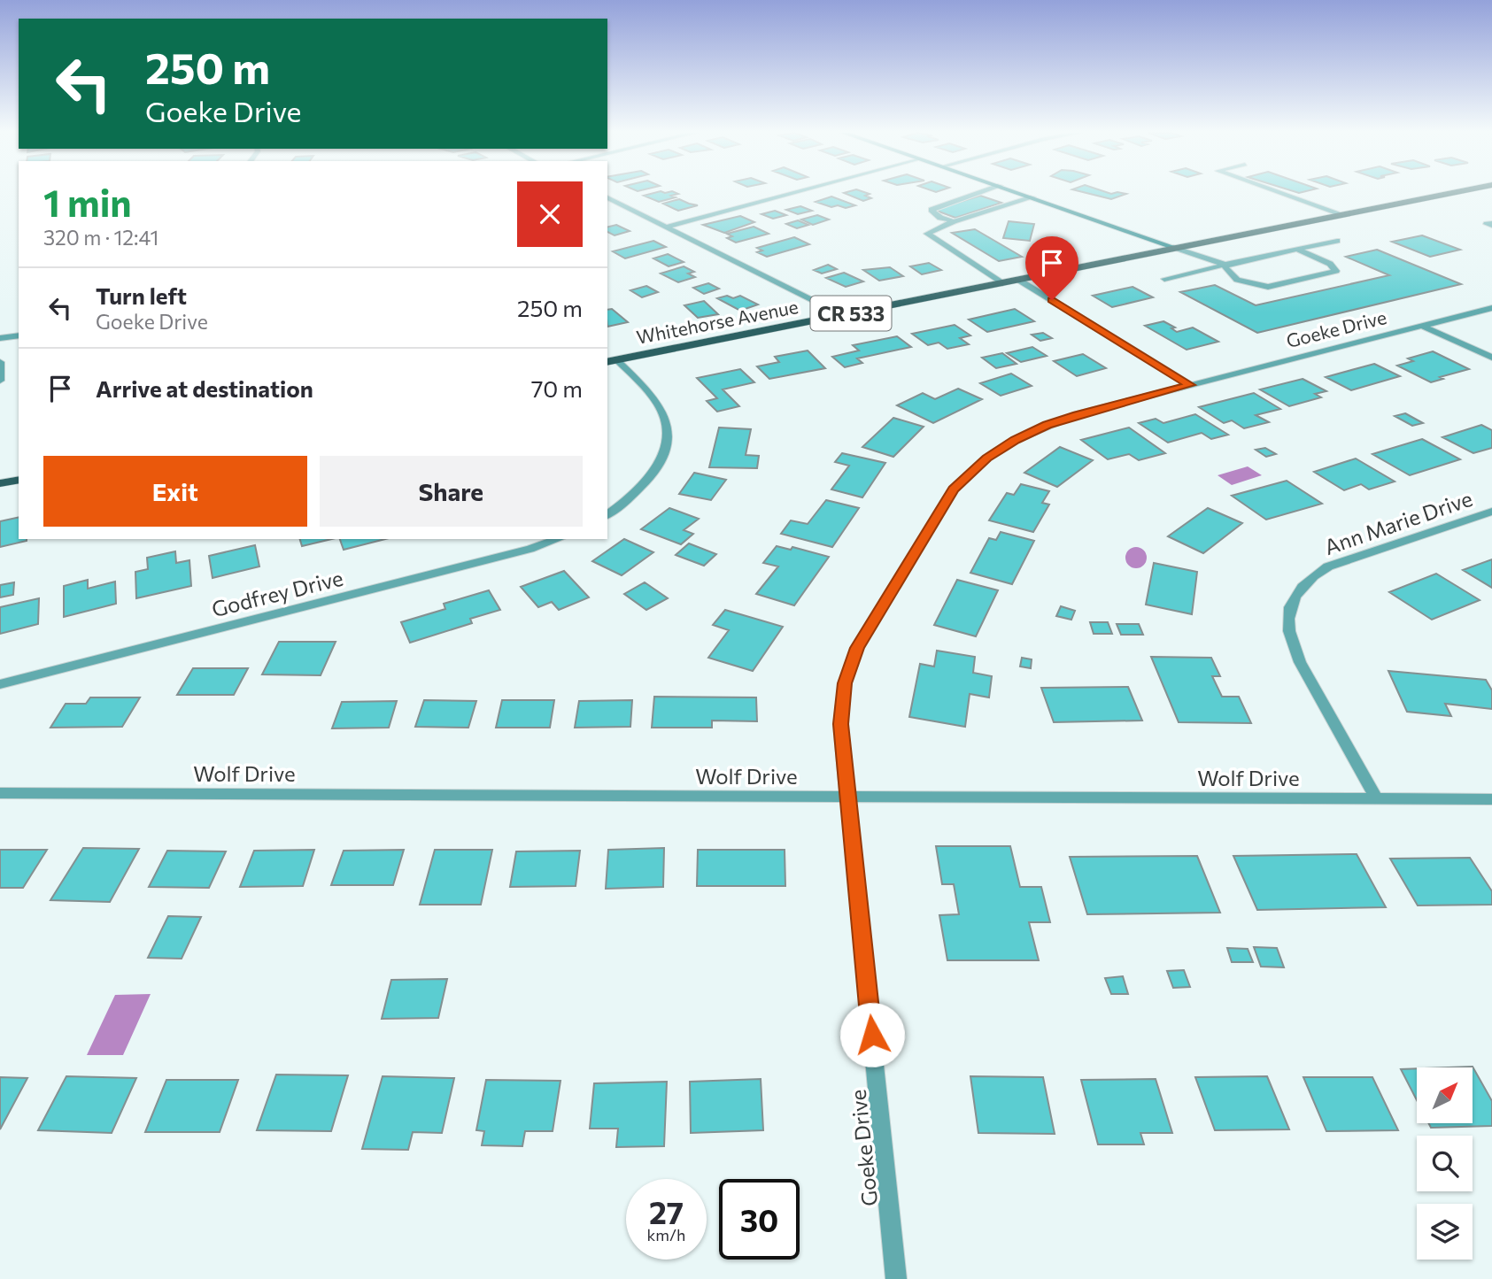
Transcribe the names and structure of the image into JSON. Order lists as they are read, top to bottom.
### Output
{
  "streets": {
    "main road": ["CR 533", "Whitehorse Avenue"],
    "street": [
      "Goeke Drive",
      "Ann Marie Drive",
      "Godfrey Drive",
      "Wolf Drive"
    ]
  },
  "crossings": [
    ["Goeke Drive", "Wolf Drive"],
    ["Ann Marie Drive", "Wolf Drive"]
  ],
  "north": "top right",
  "page": {
    "turn": ["250 m", "Goeke Drive"],
    "heading": ["1 min", "320 m · 12:41"],
    "list": [
      {
        "name": "Turn left",
        "note": "Goeke Drive",
        "value": "250 m"
      },
      {
        "name": "Arrive at destination",
        "value": "70 m"
      }
    ],
    "buttons": ["Exit", "Share"],
    "speed": "27 km/h",
    "limit": "30"
  }
}
